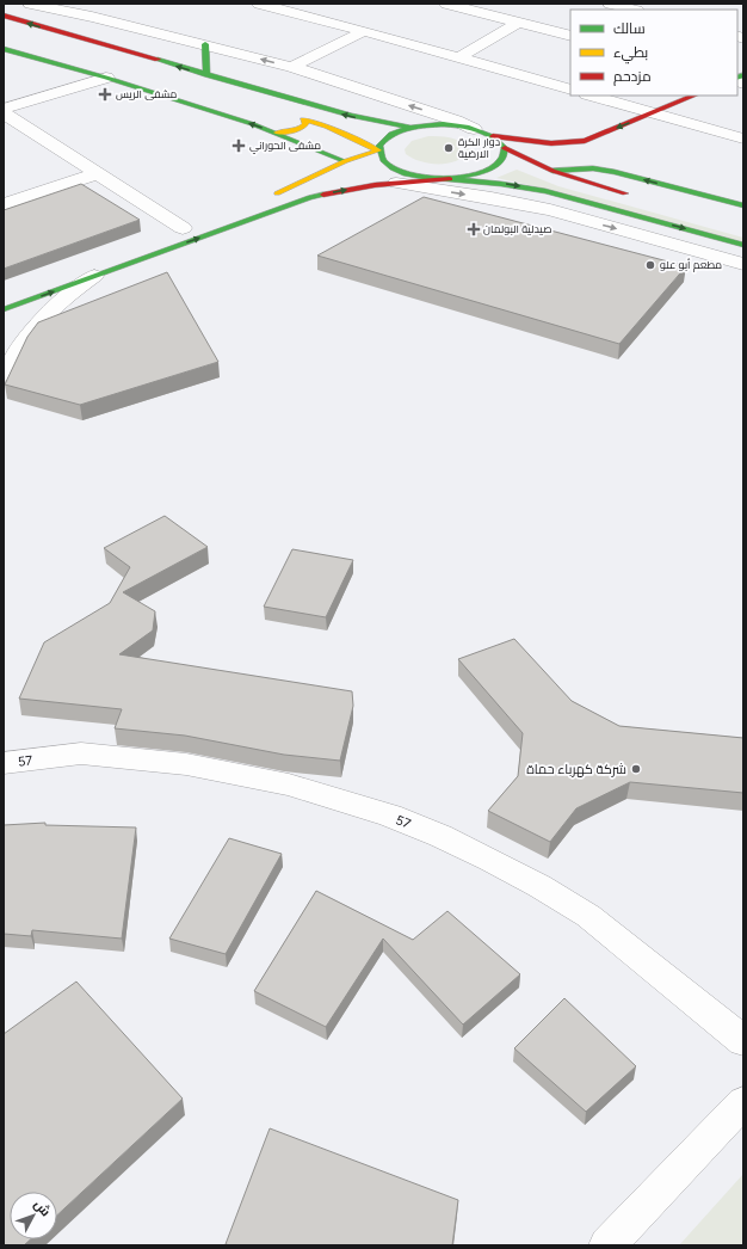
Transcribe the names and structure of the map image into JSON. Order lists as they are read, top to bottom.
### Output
{
  "streets": {
    "street": ["57"]
  },
  "places": {
    "health": ["مشفى الريس", "مشفى الحوراني", "صيدلية البولمان"],
    "other": ["دوار الكرة الارضية", "مطعم أبو علو", "شركة كهرباء حماة"]
  },
  "legend": ["سالك", "بطيء", "مزدحم"],
  "north": "top right"
}
